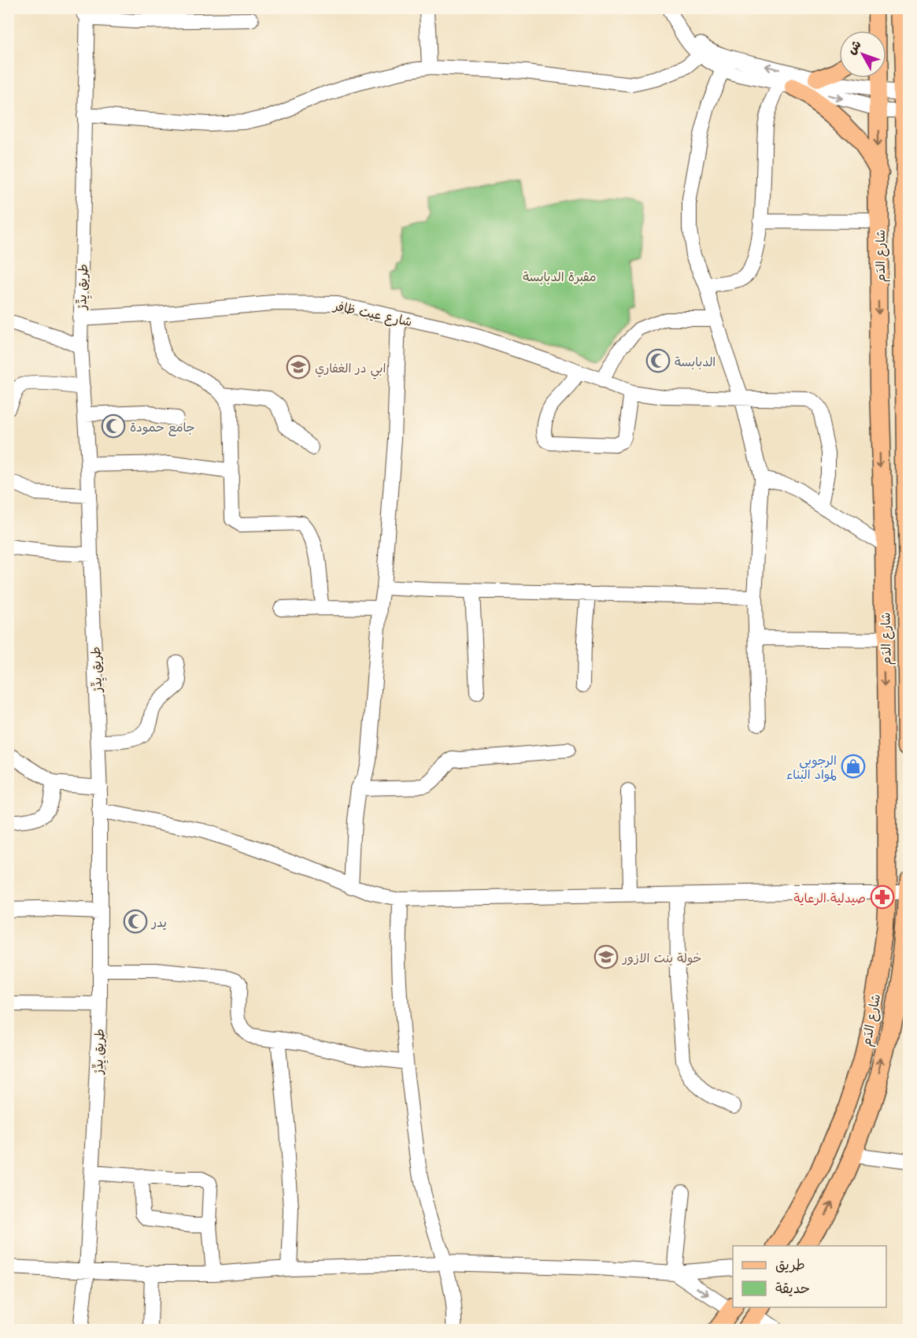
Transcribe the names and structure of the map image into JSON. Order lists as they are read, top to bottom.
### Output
{
  "streets": {
    "main road": ["شارع الدَم"],
    "street": ["طريق يِدِّرْ", "شارع عيت ظافر"]
  },
  "crossings": [
    ["طريق يِدِّرْ", "شارع عيت ظافر"]
  ],
  "parks": ["مقبرة الدبابسة"],
  "places": {
    "mosque": ["الدبابسة", "جامع حمودة", "يدر"],
    "school or university": ["ابي در الغفاري", "خولة بنت الازور"],
    "shop": ["الرجوبي لمواد البناء"],
    "pharmacy": ["صيدلية الرعاية"]
  },
  "legend": ["طريق", "حديقة"],
  "north": "top left"
}
